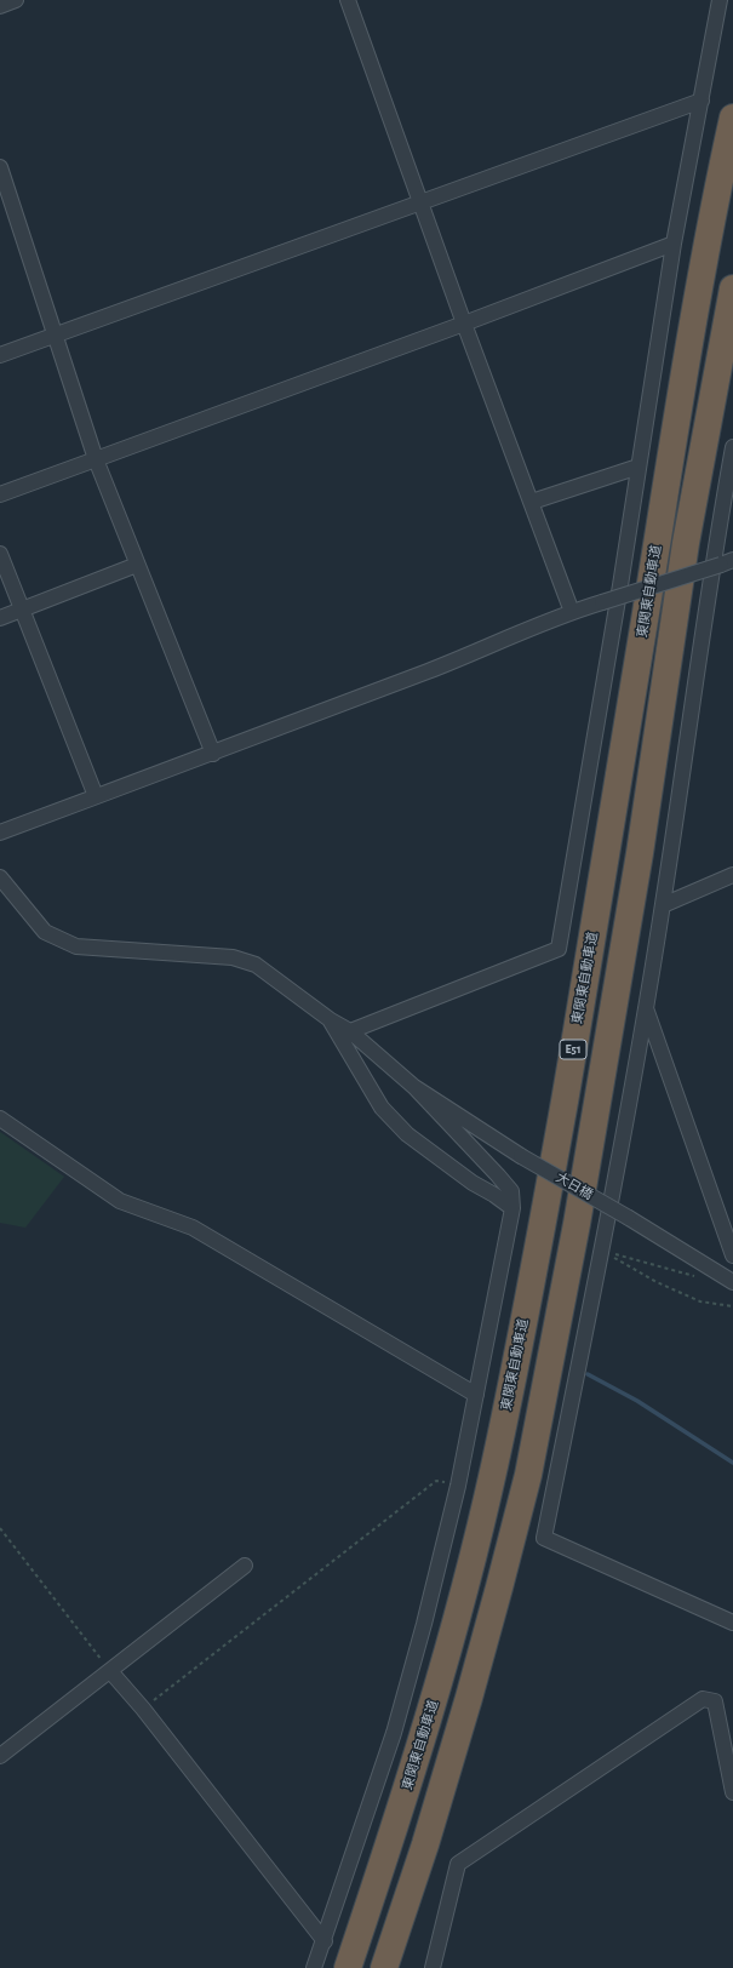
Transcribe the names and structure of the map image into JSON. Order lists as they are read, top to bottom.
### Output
{
  "streets": {
    "highway": ["東関東自動車道", "E51"],
    "street": ["大日橋"]
  }
}
